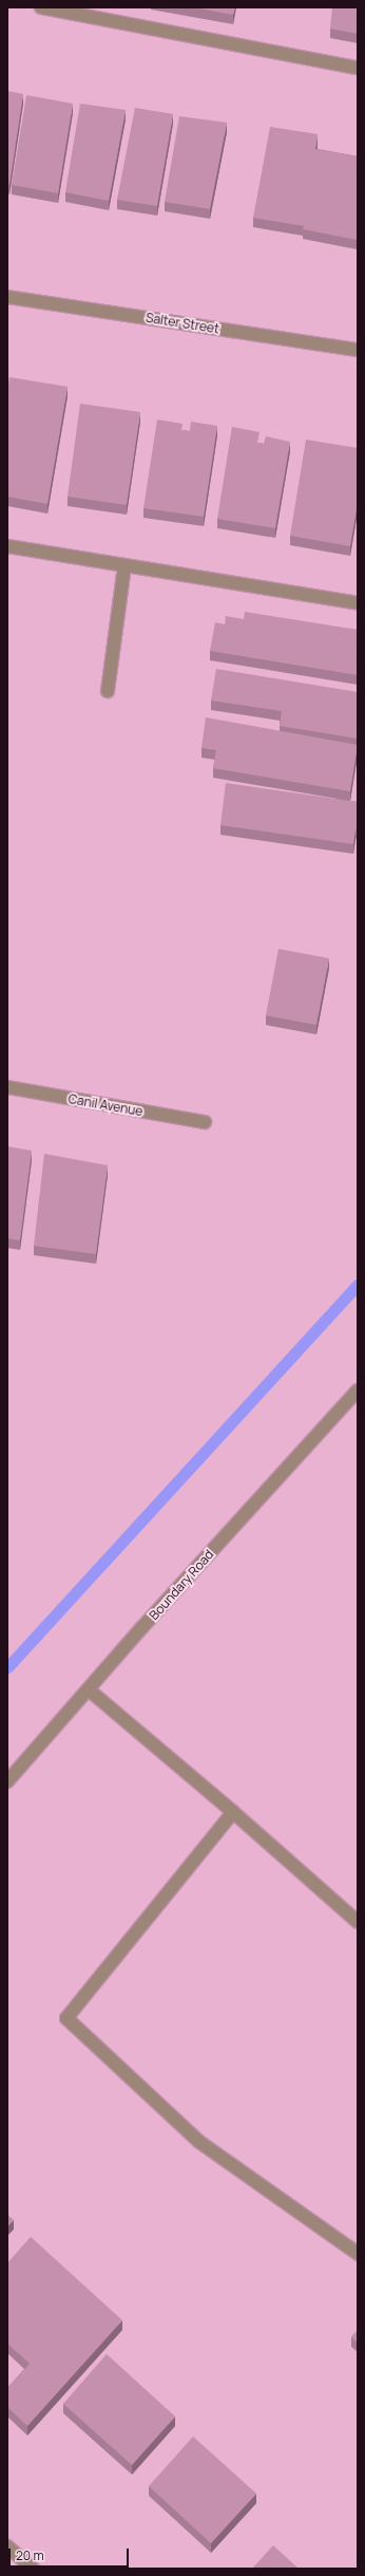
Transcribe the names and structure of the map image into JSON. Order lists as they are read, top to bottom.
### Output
{
  "streets": {
    "street": ["Salter Street", "Canil Avenue", "Boundary Road"]
  },
  "scale_bar": "20 m"
}
